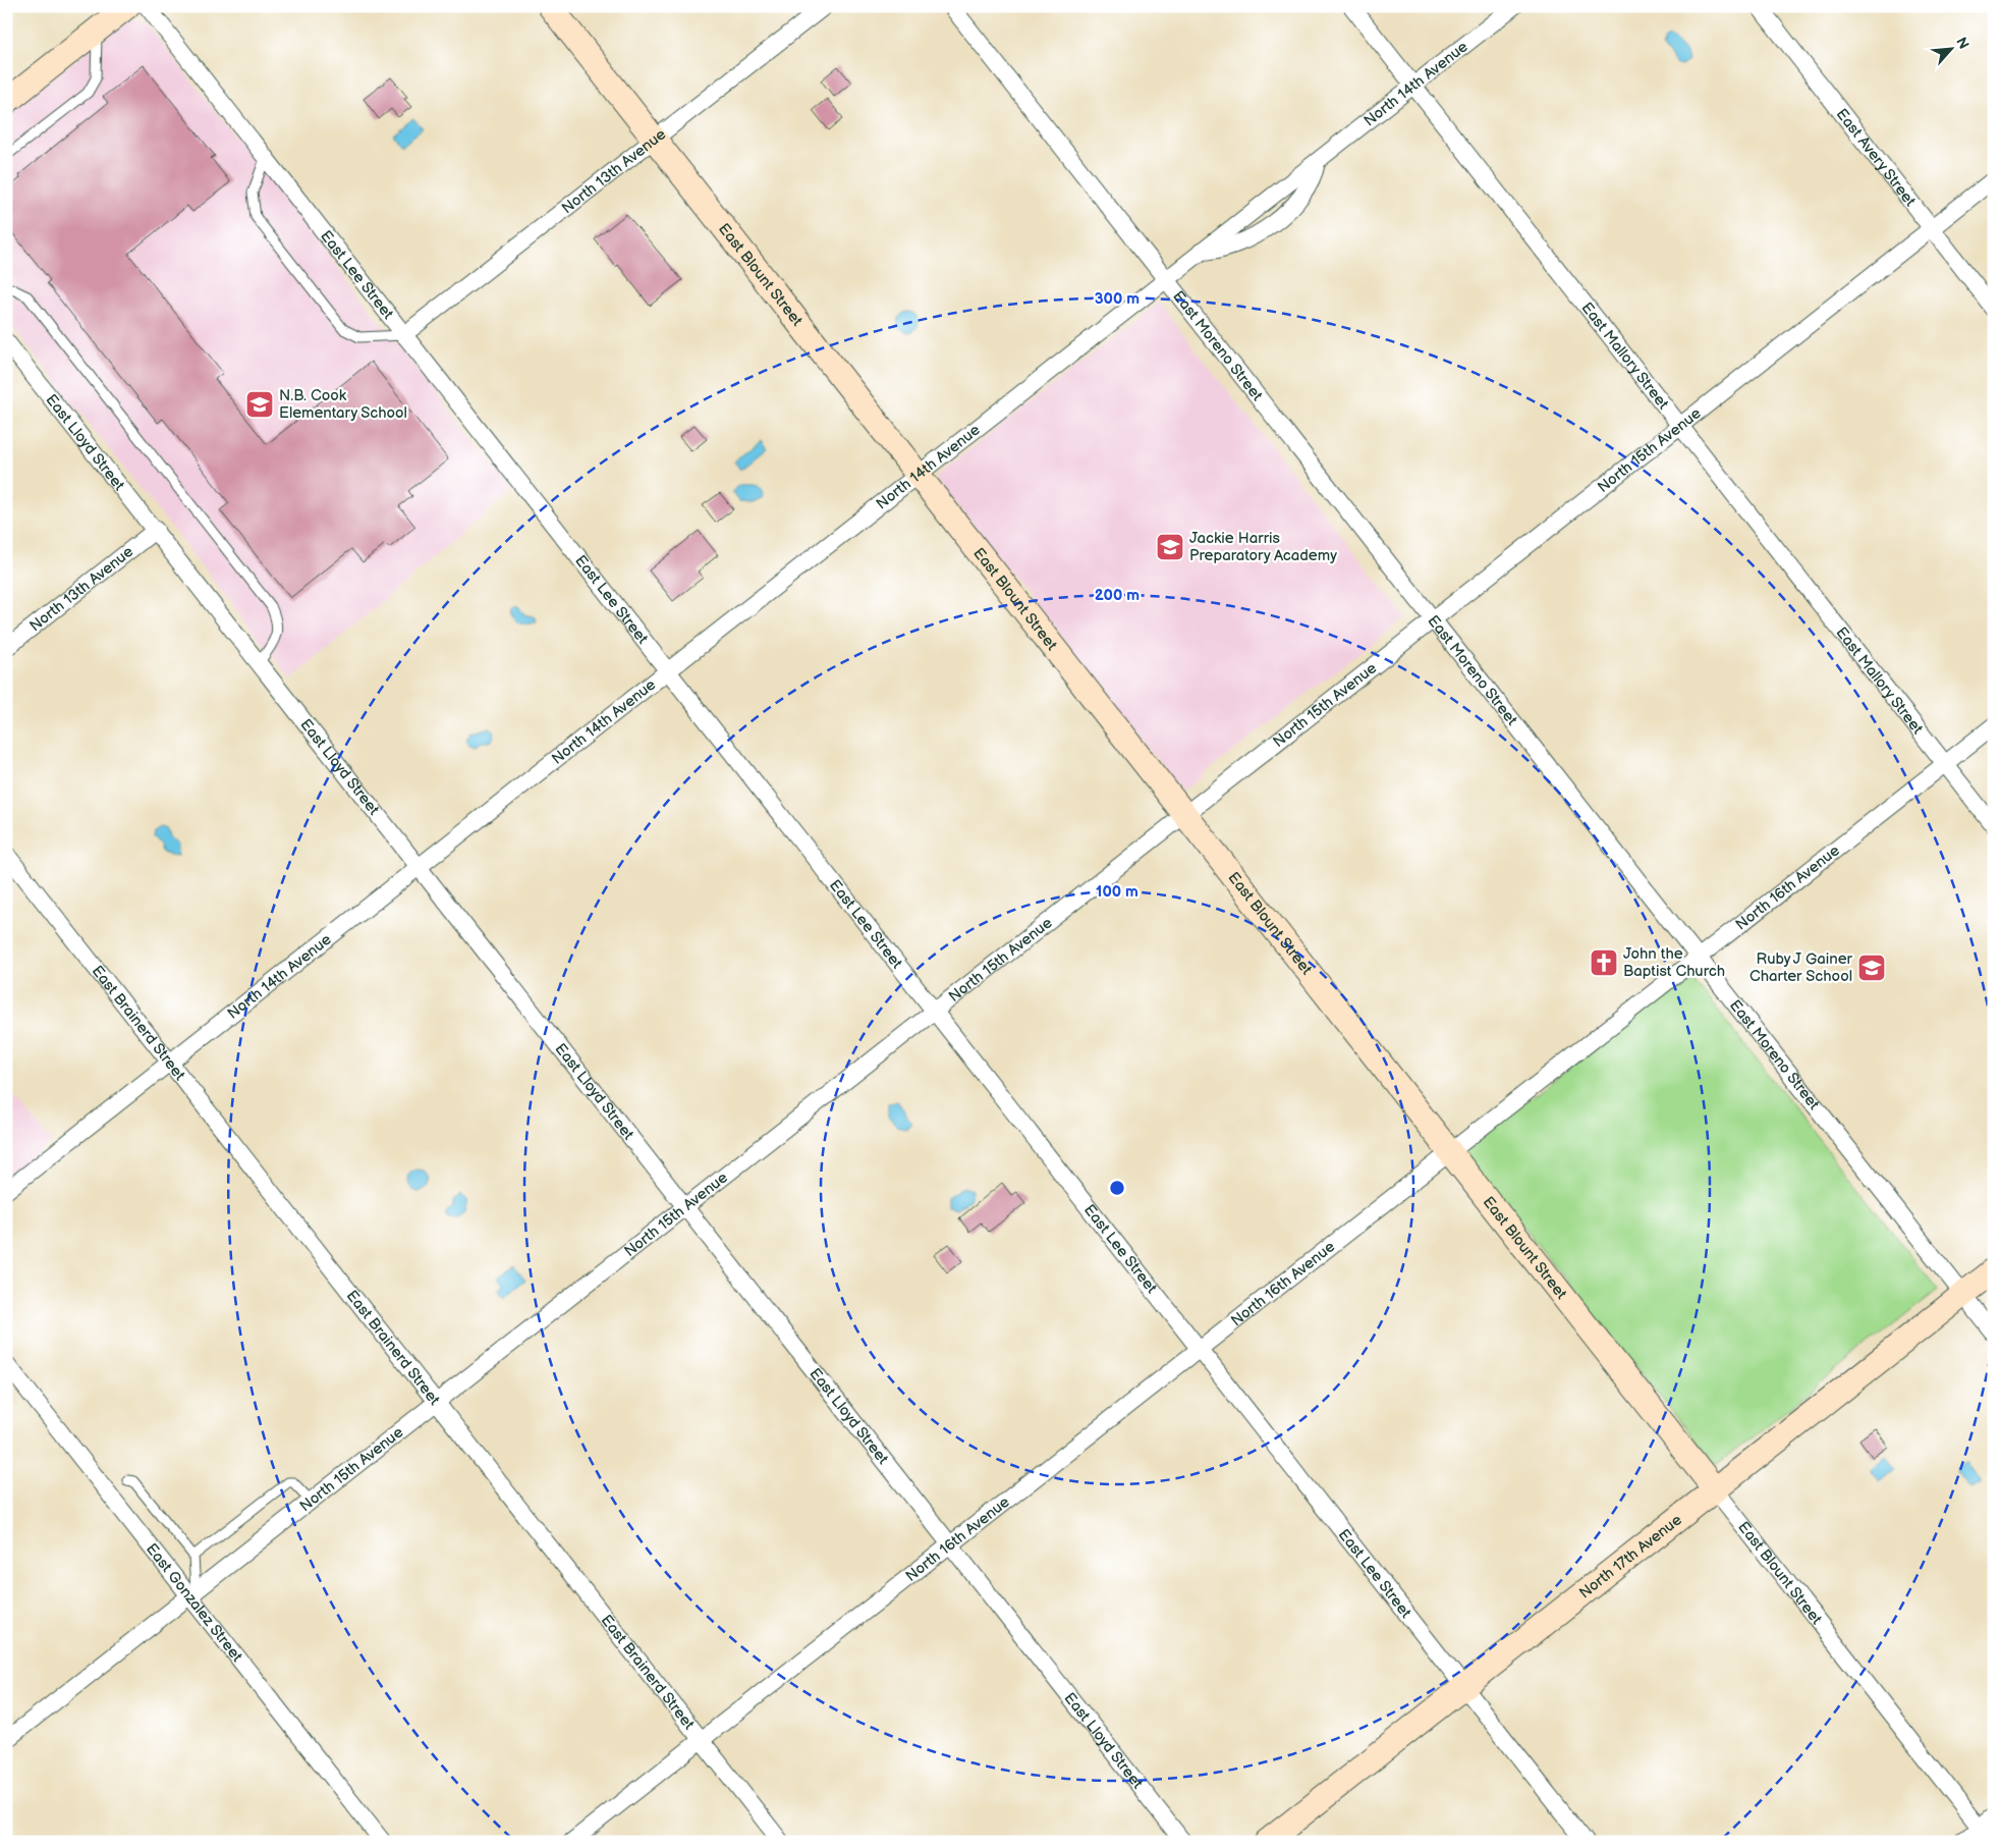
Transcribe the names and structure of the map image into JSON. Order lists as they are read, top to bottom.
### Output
{
  "streets": {
    "street": [
      "North 14th Avenue",
      "East Avery Street",
      "North 13th Avenue",
      "East Lee Street",
      "East Blount Street",
      "East Moreno Street",
      "East Mallory Street",
      "East Lloyd Street",
      "North 15th Avenue",
      "North 16th Avenue",
      "East Brainerd Street",
      "North 17th Avenue",
      "East Gonzalez Street"
    ]
  },
  "crossings": [
    ["North 14th Avenue", "East Lee Street"],
    ["North 14th Avenue", "East Blount Street"],
    ["North 14th Avenue", "East Moreno Street"],
    ["North 14th Avenue", "East Mallory Street"],
    ["North 14th Avenue", "East Lloyd Street"],
    ["North 14th Avenue", "East Brainerd Street"],
    ["East Avery Street", "North 15th Avenue"],
    ["North 13th Avenue", "East Lee Street"],
    ["North 13th Avenue", "East Blount Street"],
    ["North 13th Avenue", "East Lloyd Street"],
    ["East Lee Street", "North 15th Avenue"],
    ["East Lee Street", "North 16th Avenue"],
    ["East Lee Street", "North 17th Avenue"],
    ["East Blount Street", "North 15th Avenue"],
    ["East Blount Street", "North 16th Avenue"],
    ["East Blount Street", "North 17th Avenue"],
    ["East Moreno Street", "North 15th Avenue"],
    ["East Moreno Street", "North 16th Avenue"],
    ["East Moreno Street", "North 17th Avenue"],
    ["East Mallory Street", "North 15th Avenue"],
    ["East Mallory Street", "North 16th Avenue"],
    ["East Lloyd Street", "North 15th Avenue"],
    ["East Lloyd Street", "North 16th Avenue"],
    ["North 15th Avenue", "East Brainerd Street"],
    ["North 15th Avenue", "East Gonzalez Street"],
    ["North 16th Avenue", "East Brainerd Street"]
  ],
  "places": {
    "school or university": ["N.B. Cook Elementary School", "Jackie Harris Preparatory Academy", "Ruby J Gainer Charter School"],
    "church": ["John the Baptist Church"]
  },
  "north": "top right",
  "rings": ["300 m", "200 m", "100 m"]
}
